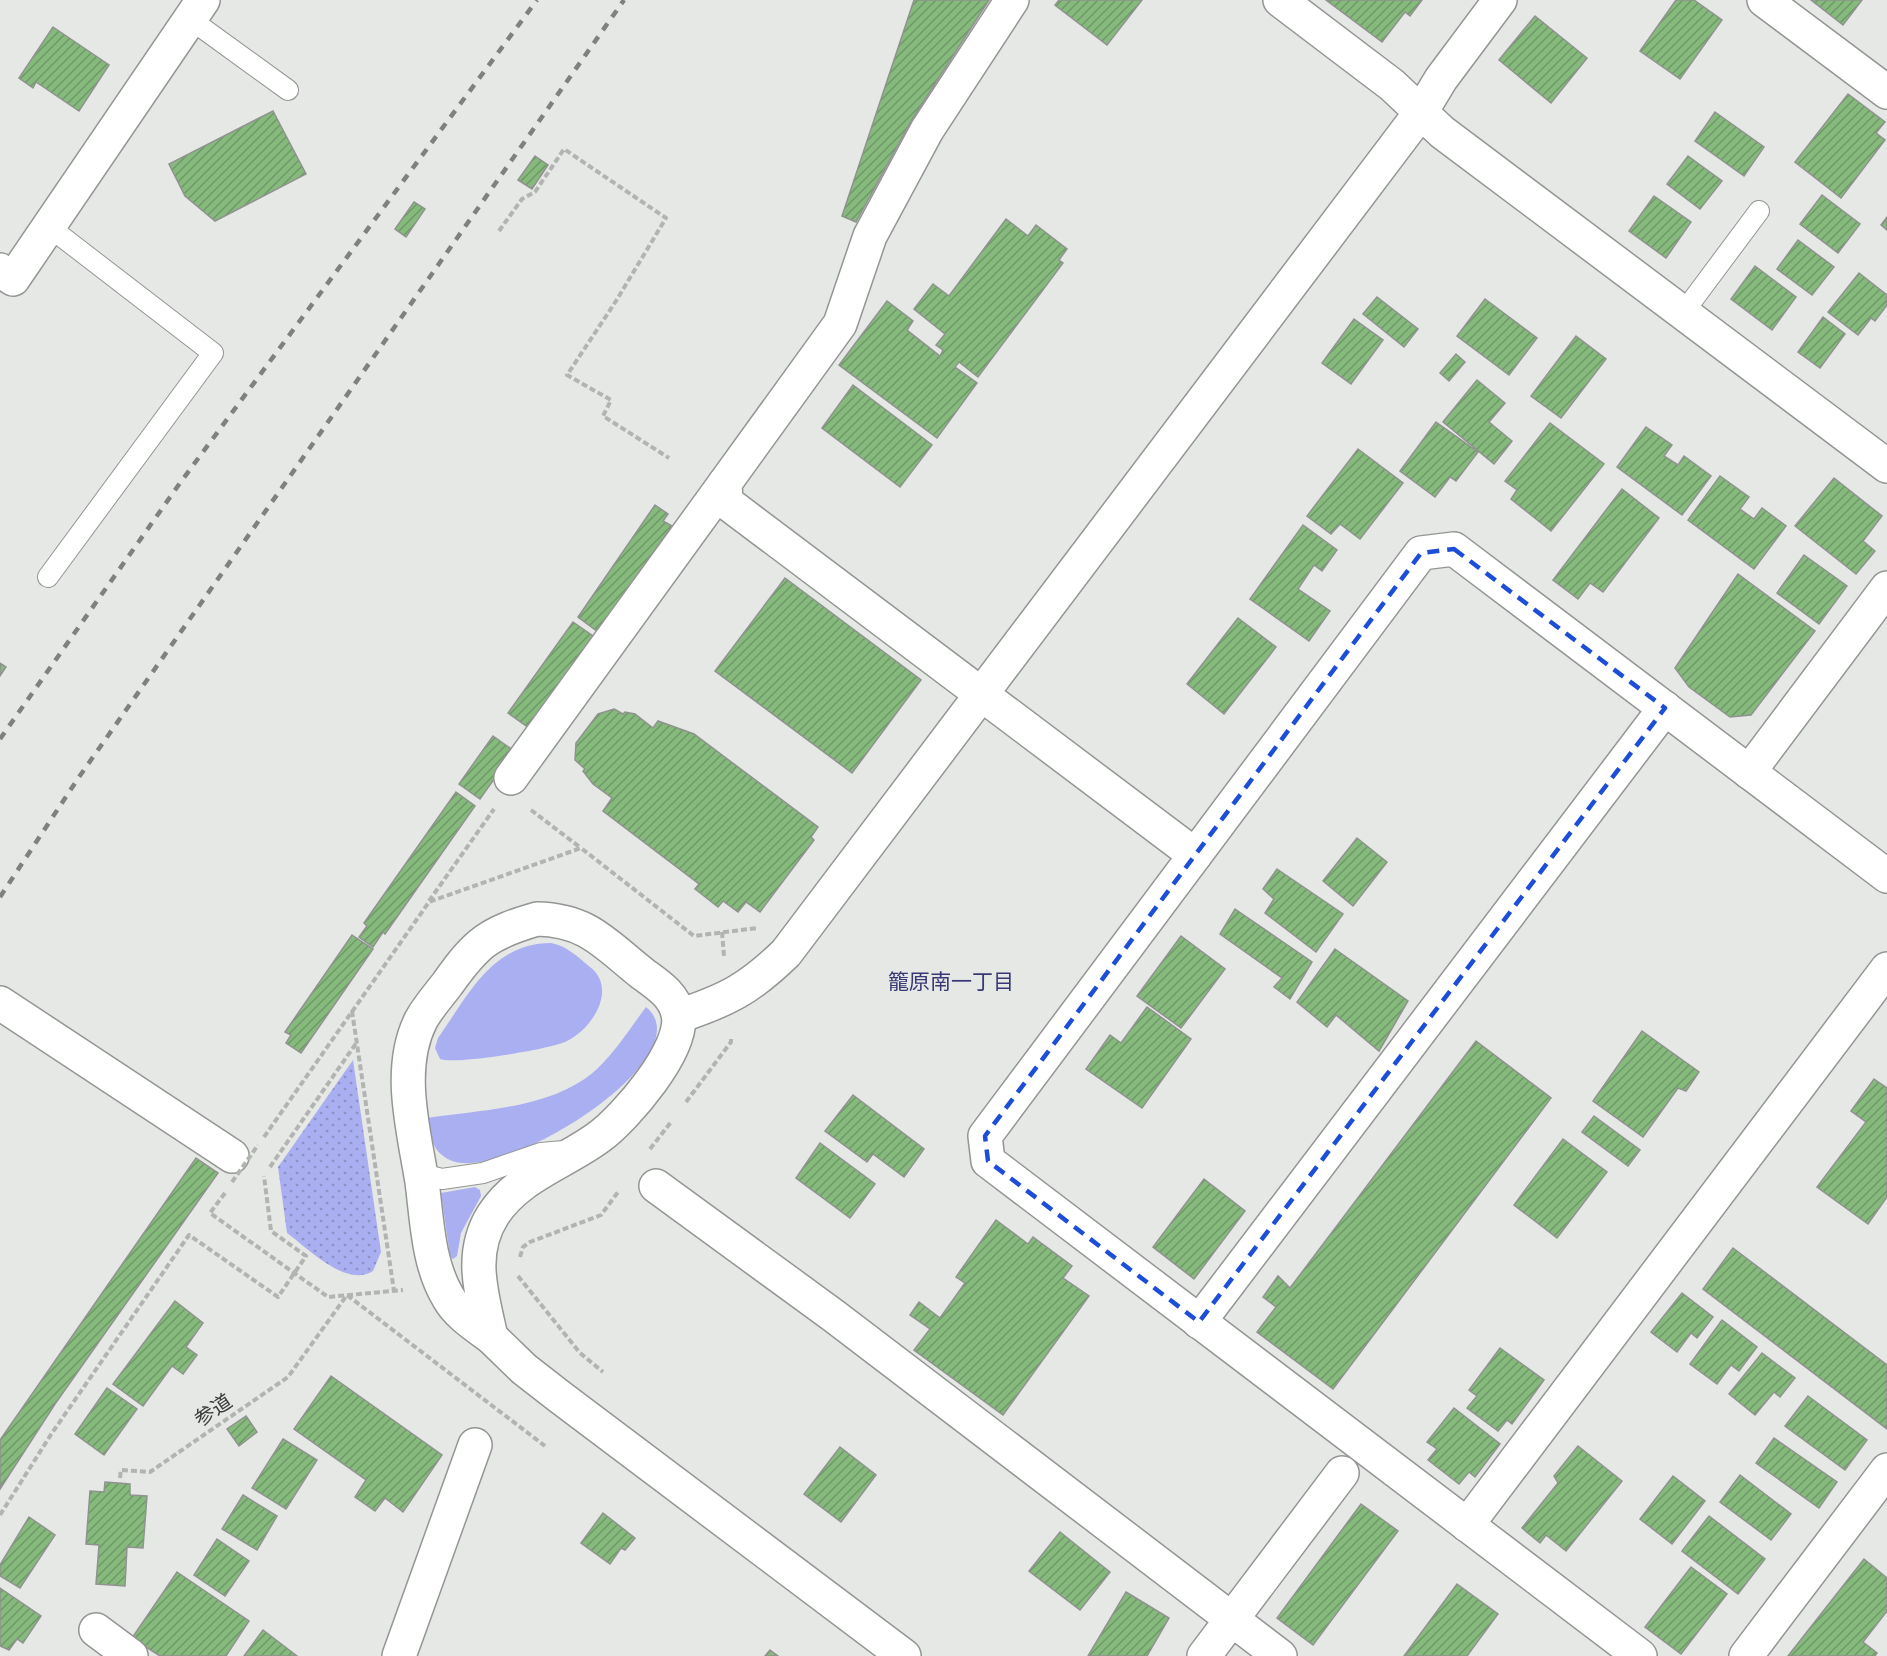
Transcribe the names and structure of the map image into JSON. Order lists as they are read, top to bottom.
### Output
{
  "streets": {
    "path": ["参道"]
  },
  "districts": ["籠原南一丁目"]
}
